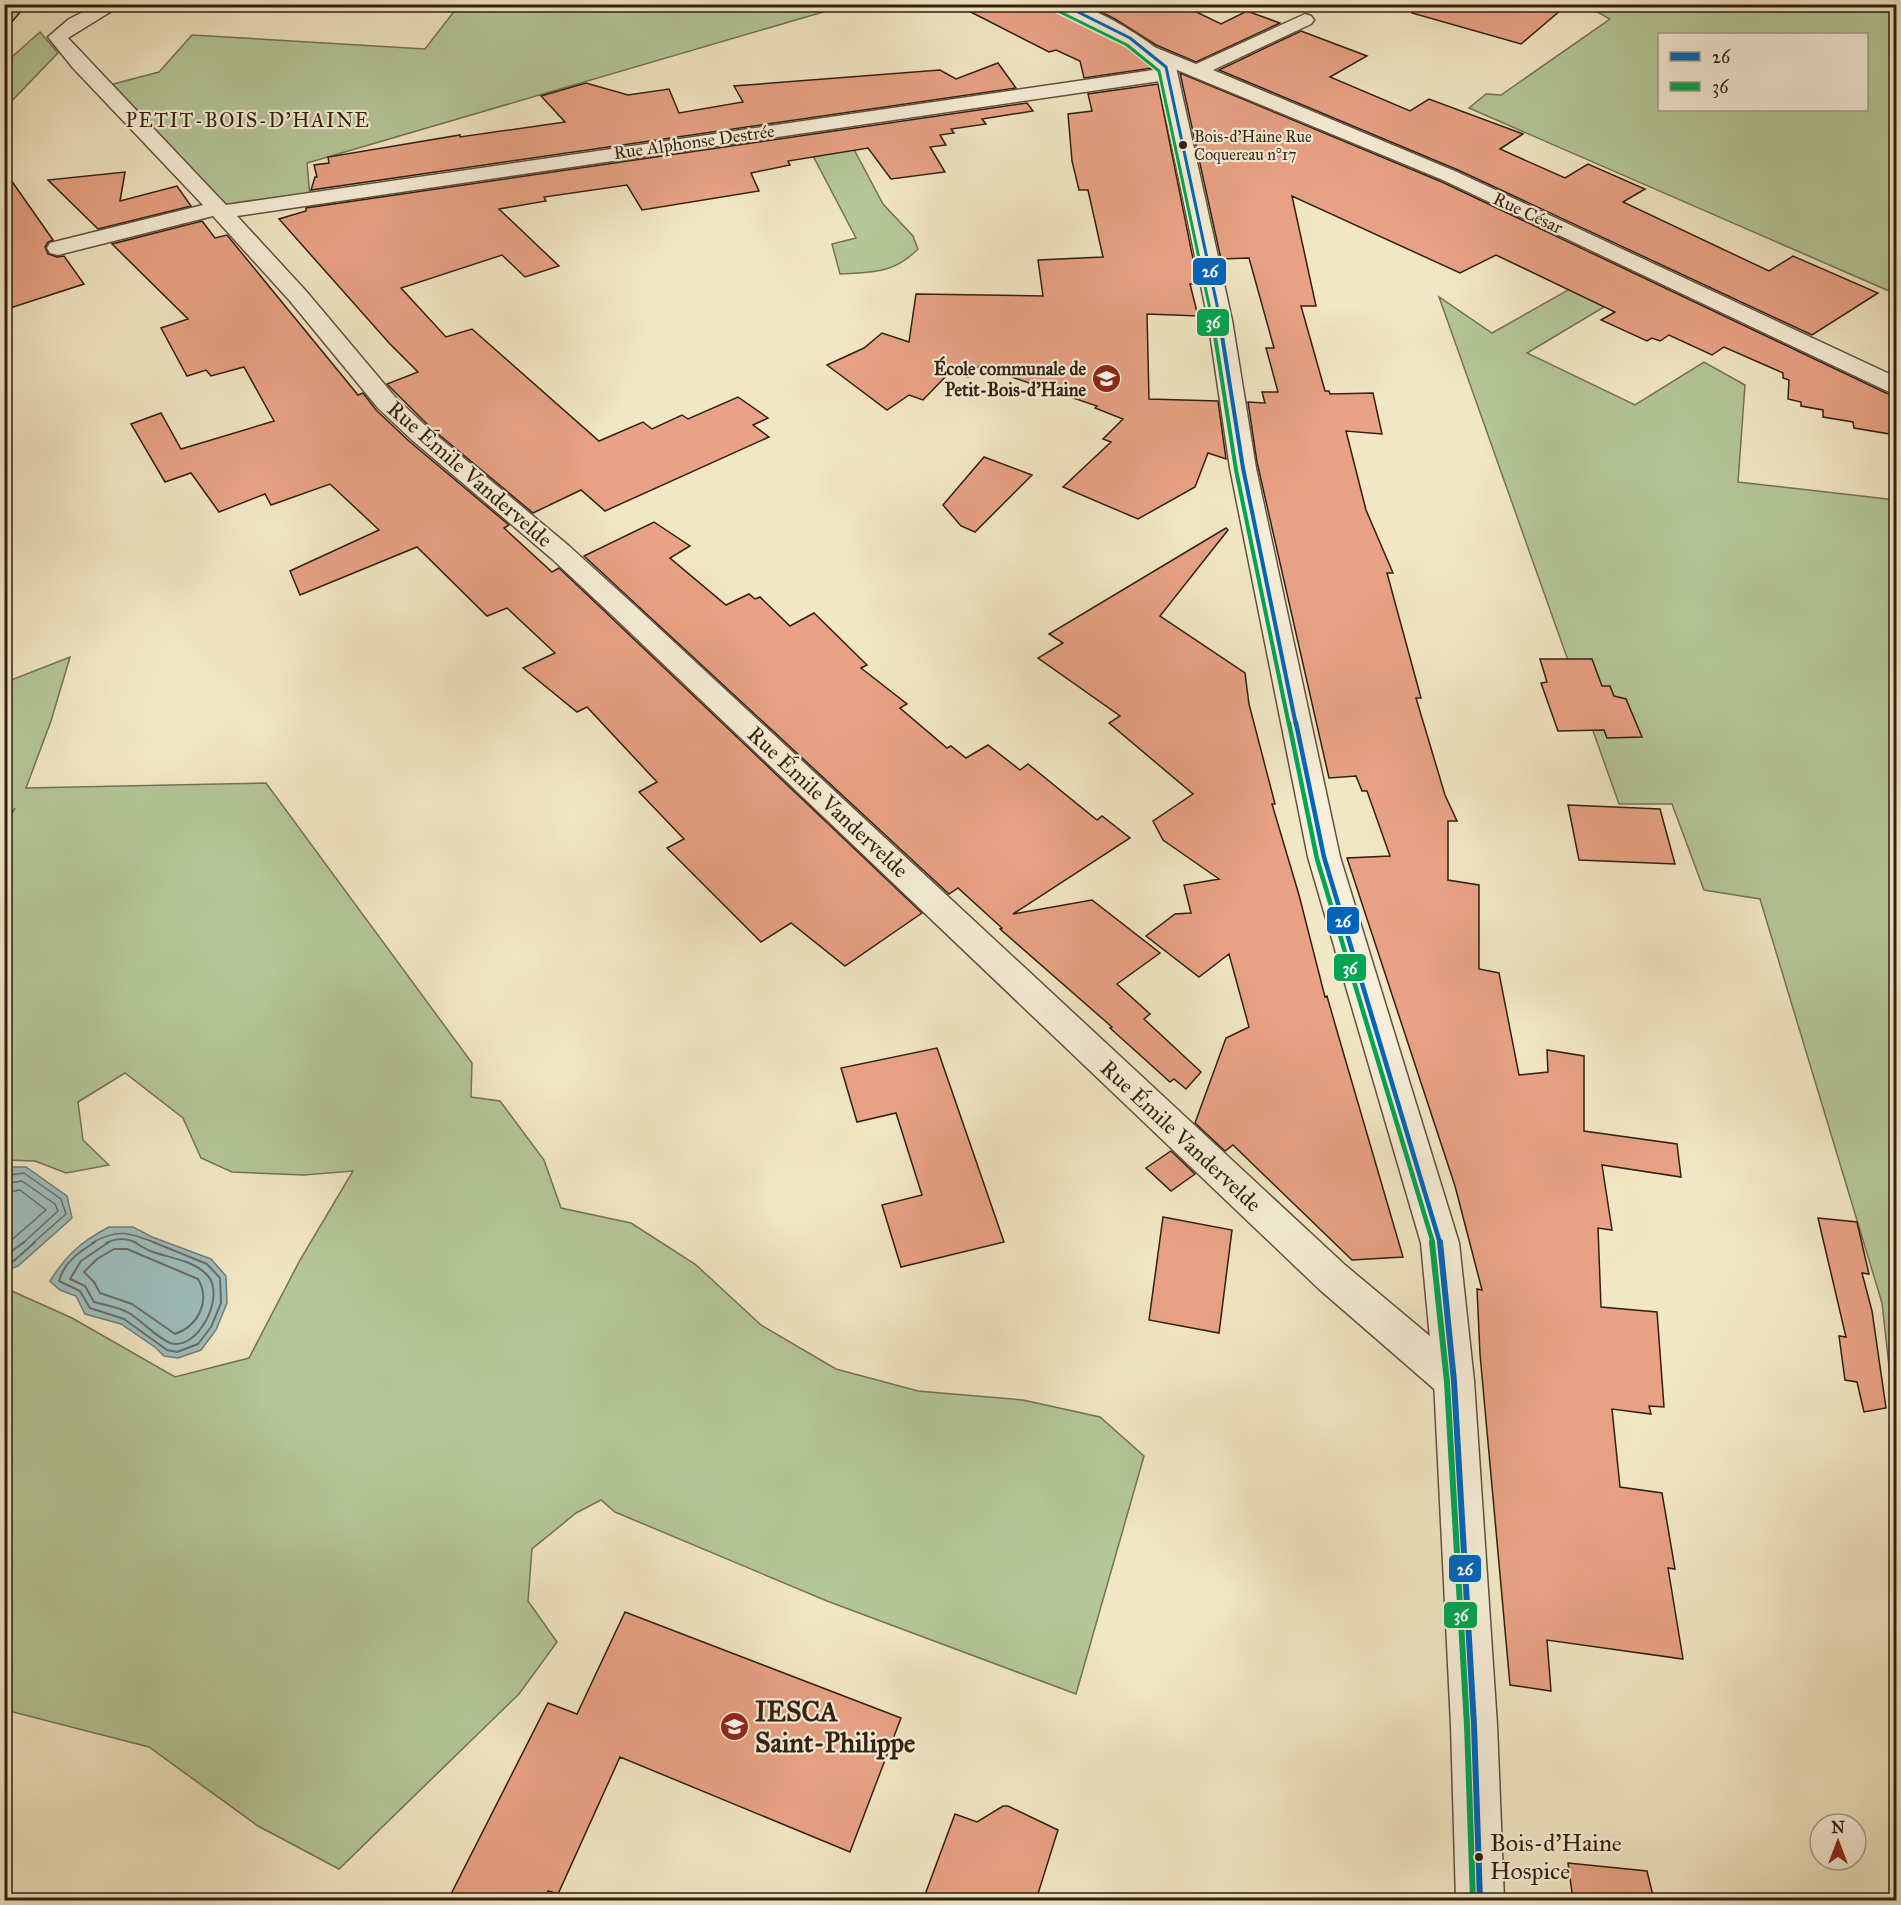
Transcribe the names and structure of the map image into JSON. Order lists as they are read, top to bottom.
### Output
{
  "streets": {
    "street": ["Rue Alphonse Destrée", "Rue César", "Rue Émile Vandervelde"]
  },
  "crossings": [
    ["Rue Alphonse Destrée", "Rue César"],
    ["Rue Alphonse Destrée", "Rue Émile Vandervelde"]
  ],
  "districts": ["PETIT-BOIS-D'HAINE"],
  "places": {
    "other": ["Bois-d'Haine Rue Coquereau n°17", "Bois-d'Haine Hospice"],
    "school or university": ["École communale de Petit-Bois-d'Haine", "IESCA Saint-Philippe"]
  },
  "lines": ["transit line 26", "transit line 36"],
  "legend": ["26", "36"],
  "north": "top"
}
